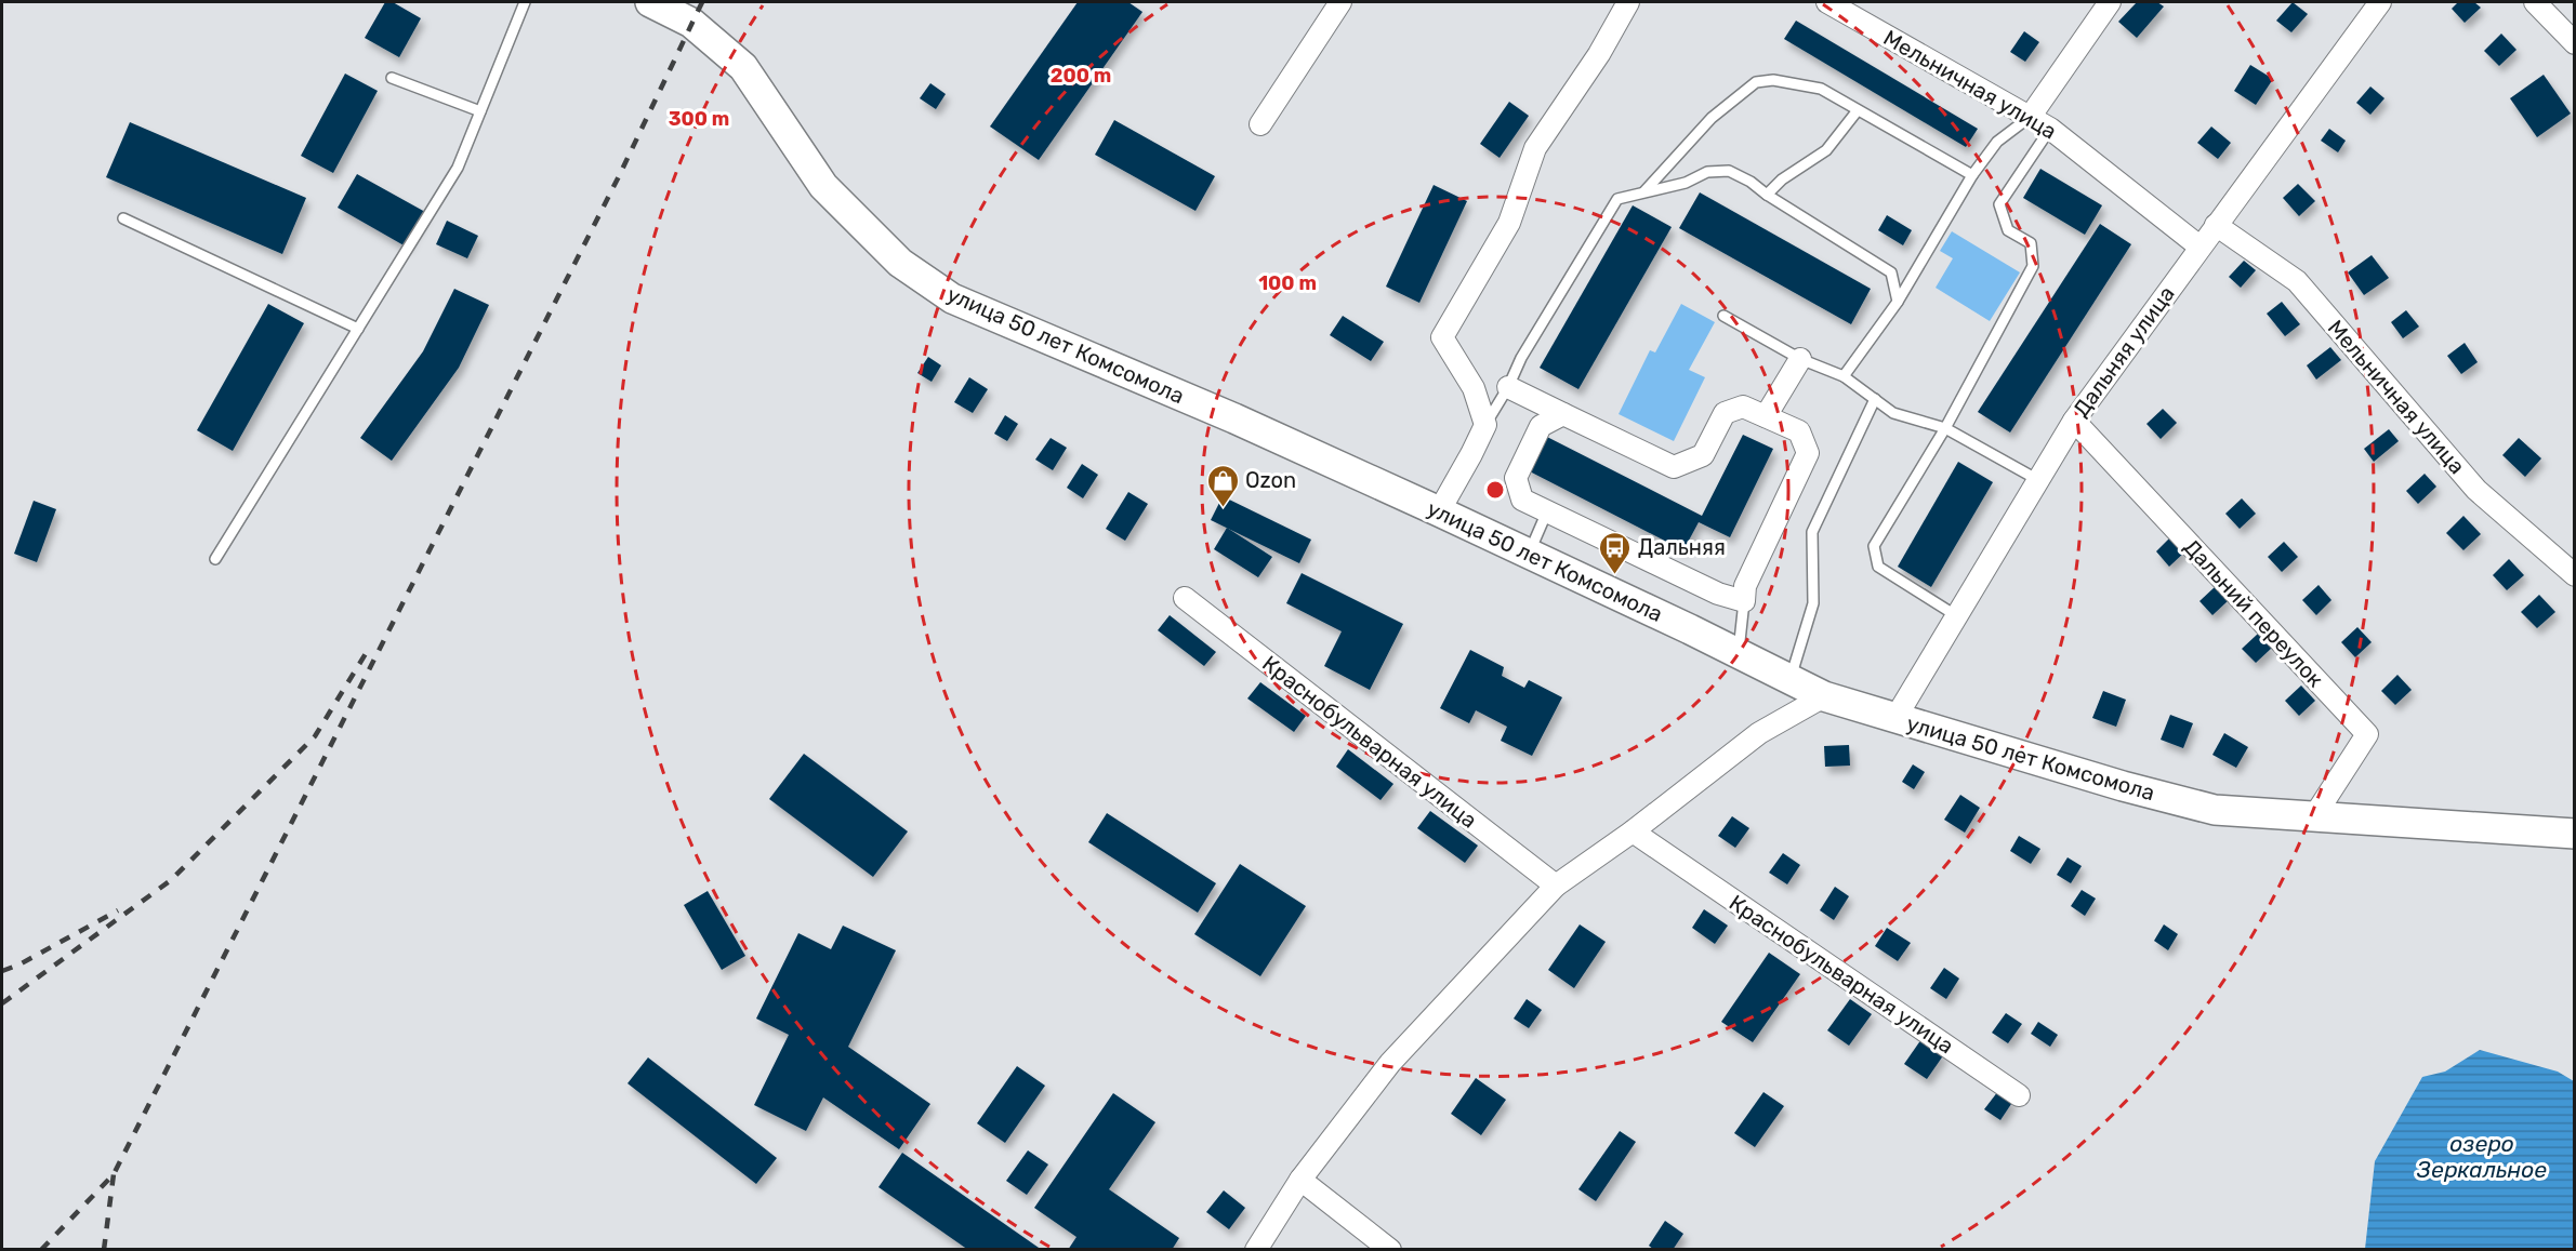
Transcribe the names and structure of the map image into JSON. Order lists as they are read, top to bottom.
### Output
{
  "streets": {
    "street": [
      "Мельничная улица",
      "улица 50 лет Комсомола",
      "Дальняя улица",
      "Дальний переулок",
      "Краснобульварная улица"
    ]
  },
  "crossings": [
    ["Мельничная улица", "Дальняя улица"],
    ["улица 50 лет Комсомола", "Дальняя улица"],
    ["улица 50 лет Комсомола", "Дальний переулок"],
    ["Дальняя улица", "Дальний переулок"]
  ],
  "water": ["озеро Зеркальное"],
  "places": {
    "shop": ["Ozon"],
    "bus stop": ["Дальняя"]
  },
  "rings": ["200 m", "300 m", "100 m"]
}
